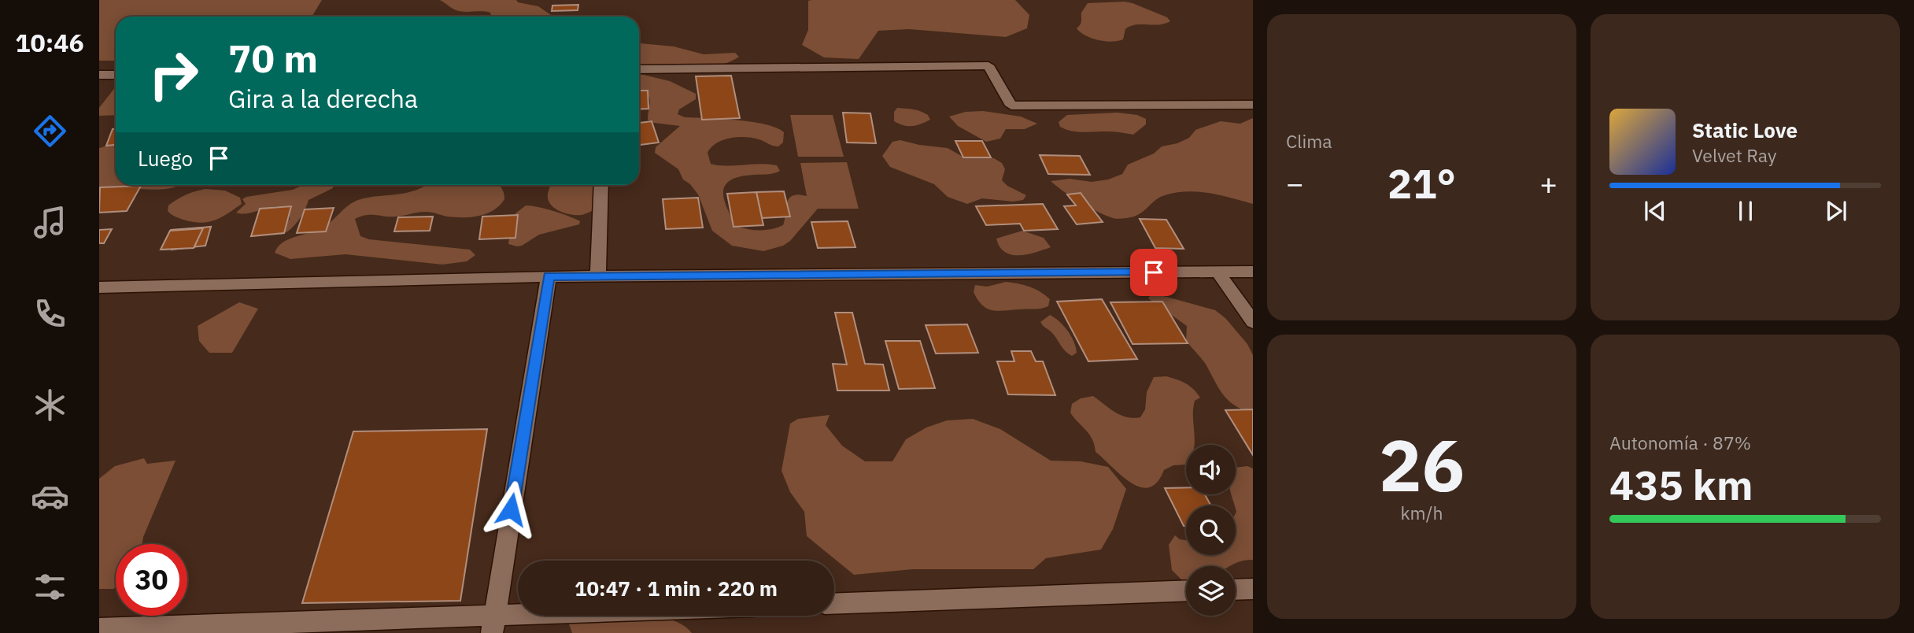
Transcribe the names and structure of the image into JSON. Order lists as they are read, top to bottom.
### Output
{
  "page": {
    "tabs": "10:46",
    "tile": [
      "Clima",
      ["26", "km/h"],
      ["Autonomía · 87%", "435 km"]
    ],
    "turn": ["70 m", "Gira a la derecha"],
    "song": ["Static Love", "Velvet Ray"],
    "then": "Luego",
    "heat": ["−", "21°", "+"],
    "limit": "30",
    "trip": "10:47 · 1 min · 220 m"
  }
}
